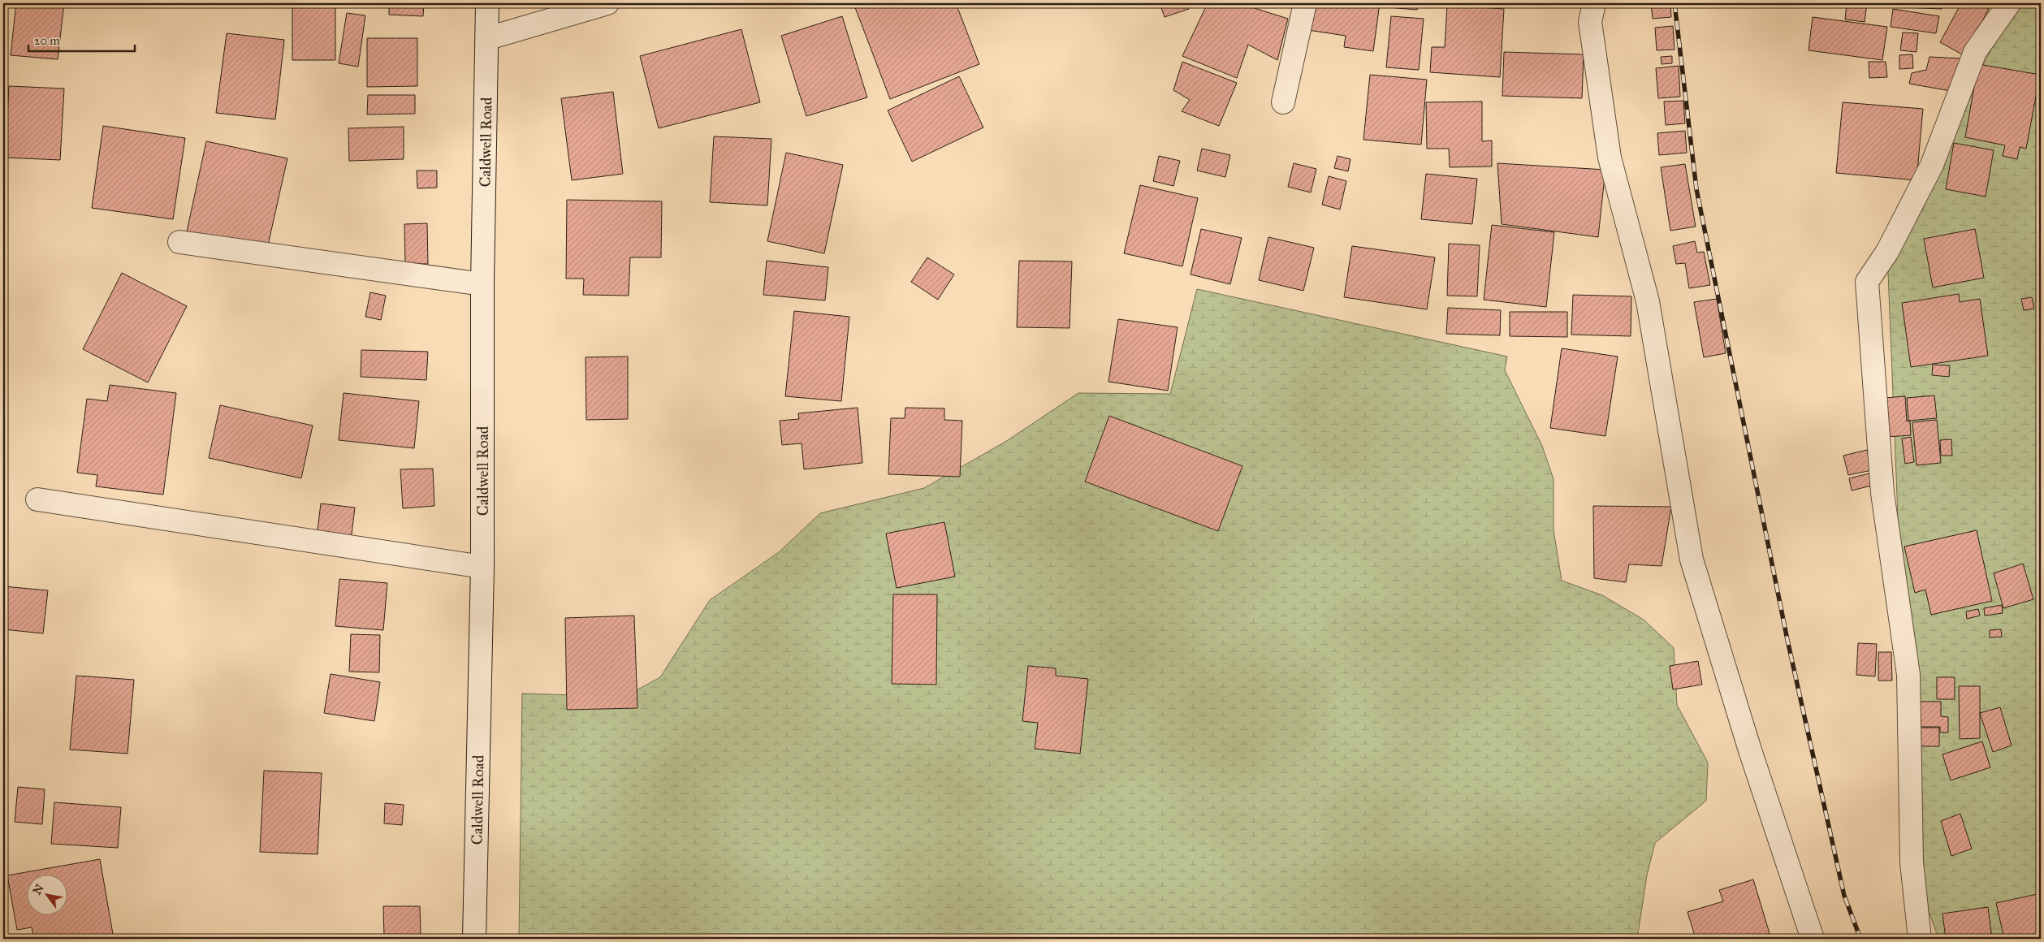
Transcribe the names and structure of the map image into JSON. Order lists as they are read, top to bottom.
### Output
{
  "streets": {
    "street": ["Caldwell Road"]
  },
  "scale_bar": "20 m",
  "north": "top left"
}
